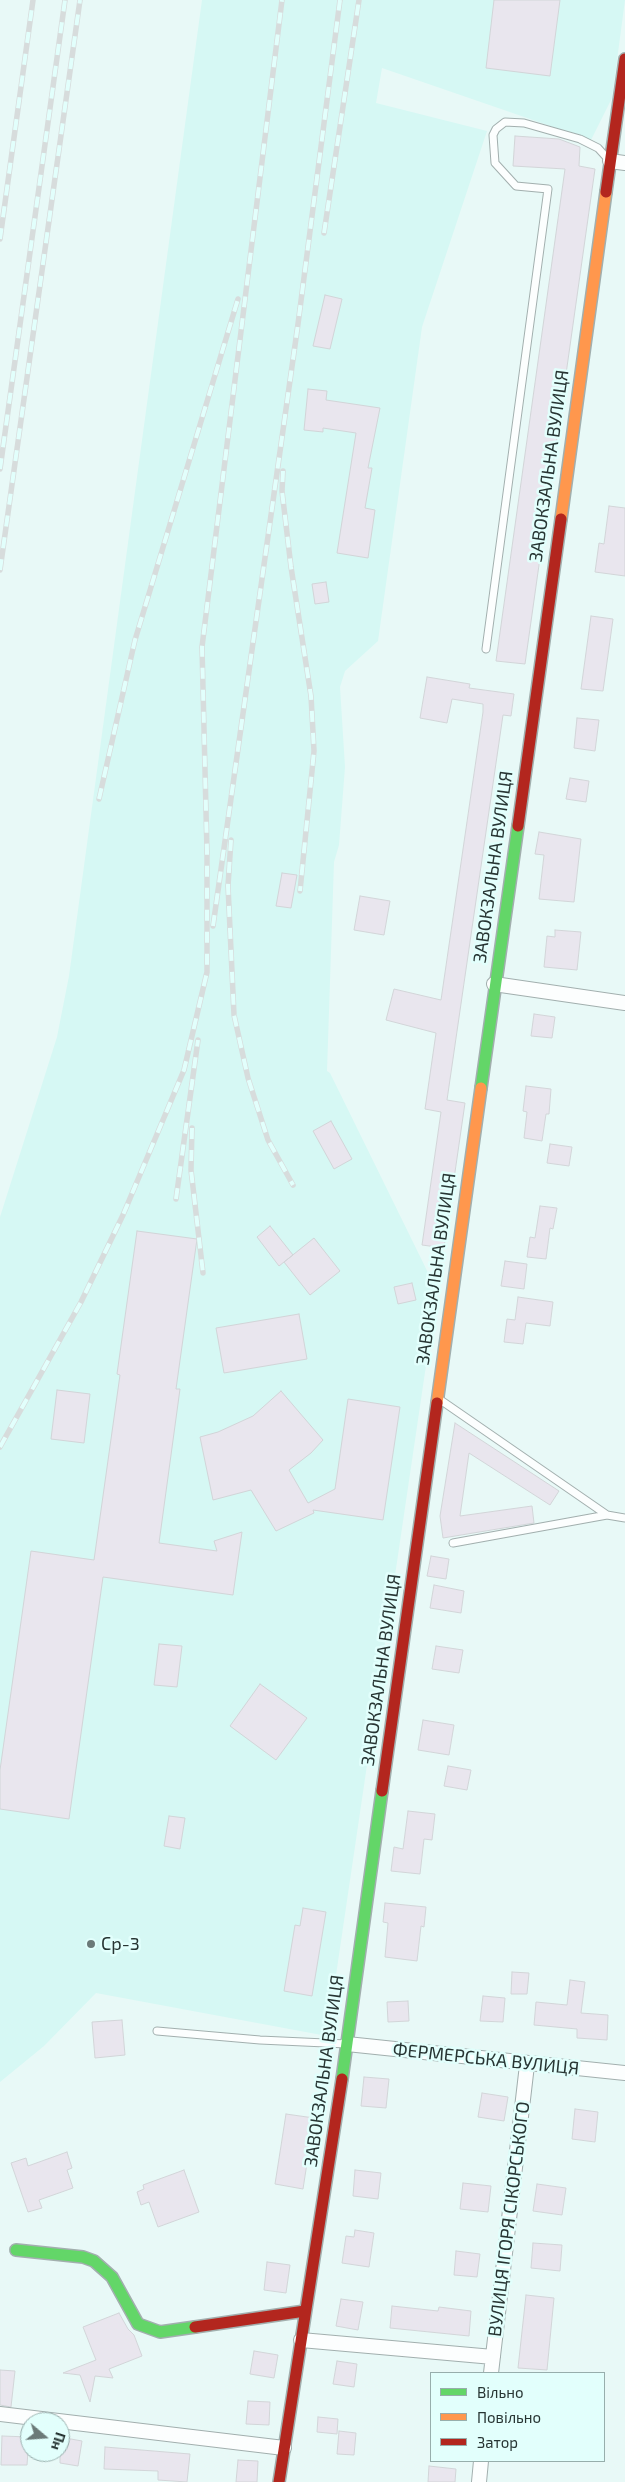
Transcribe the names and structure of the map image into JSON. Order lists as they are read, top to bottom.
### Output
{
  "streets": {
    "street": ["ЗАВОКЗАЛЬНА ВУЛИЦЯ", "ФЕРМЕРСЬКА ВУЛИЦЯ", "ВУЛИЦЯ ІГОРЯ СІКОРСЬКОГО"]
  },
  "crossings": [
    ["ЗАВОКЗАЛЬНА ВУЛИЦЯ", "ФЕРМЕРСЬКА ВУЛИЦЯ"],
    ["ФЕРМЕРСЬКА ВУЛИЦЯ", "ВУЛИЦЯ ІГОРЯ СІКОРСЬКОГО"]
  ],
  "places": ["Ср-3"],
  "legend": ["Вільно", "Повільно", "Затор"],
  "north": "right"
}
